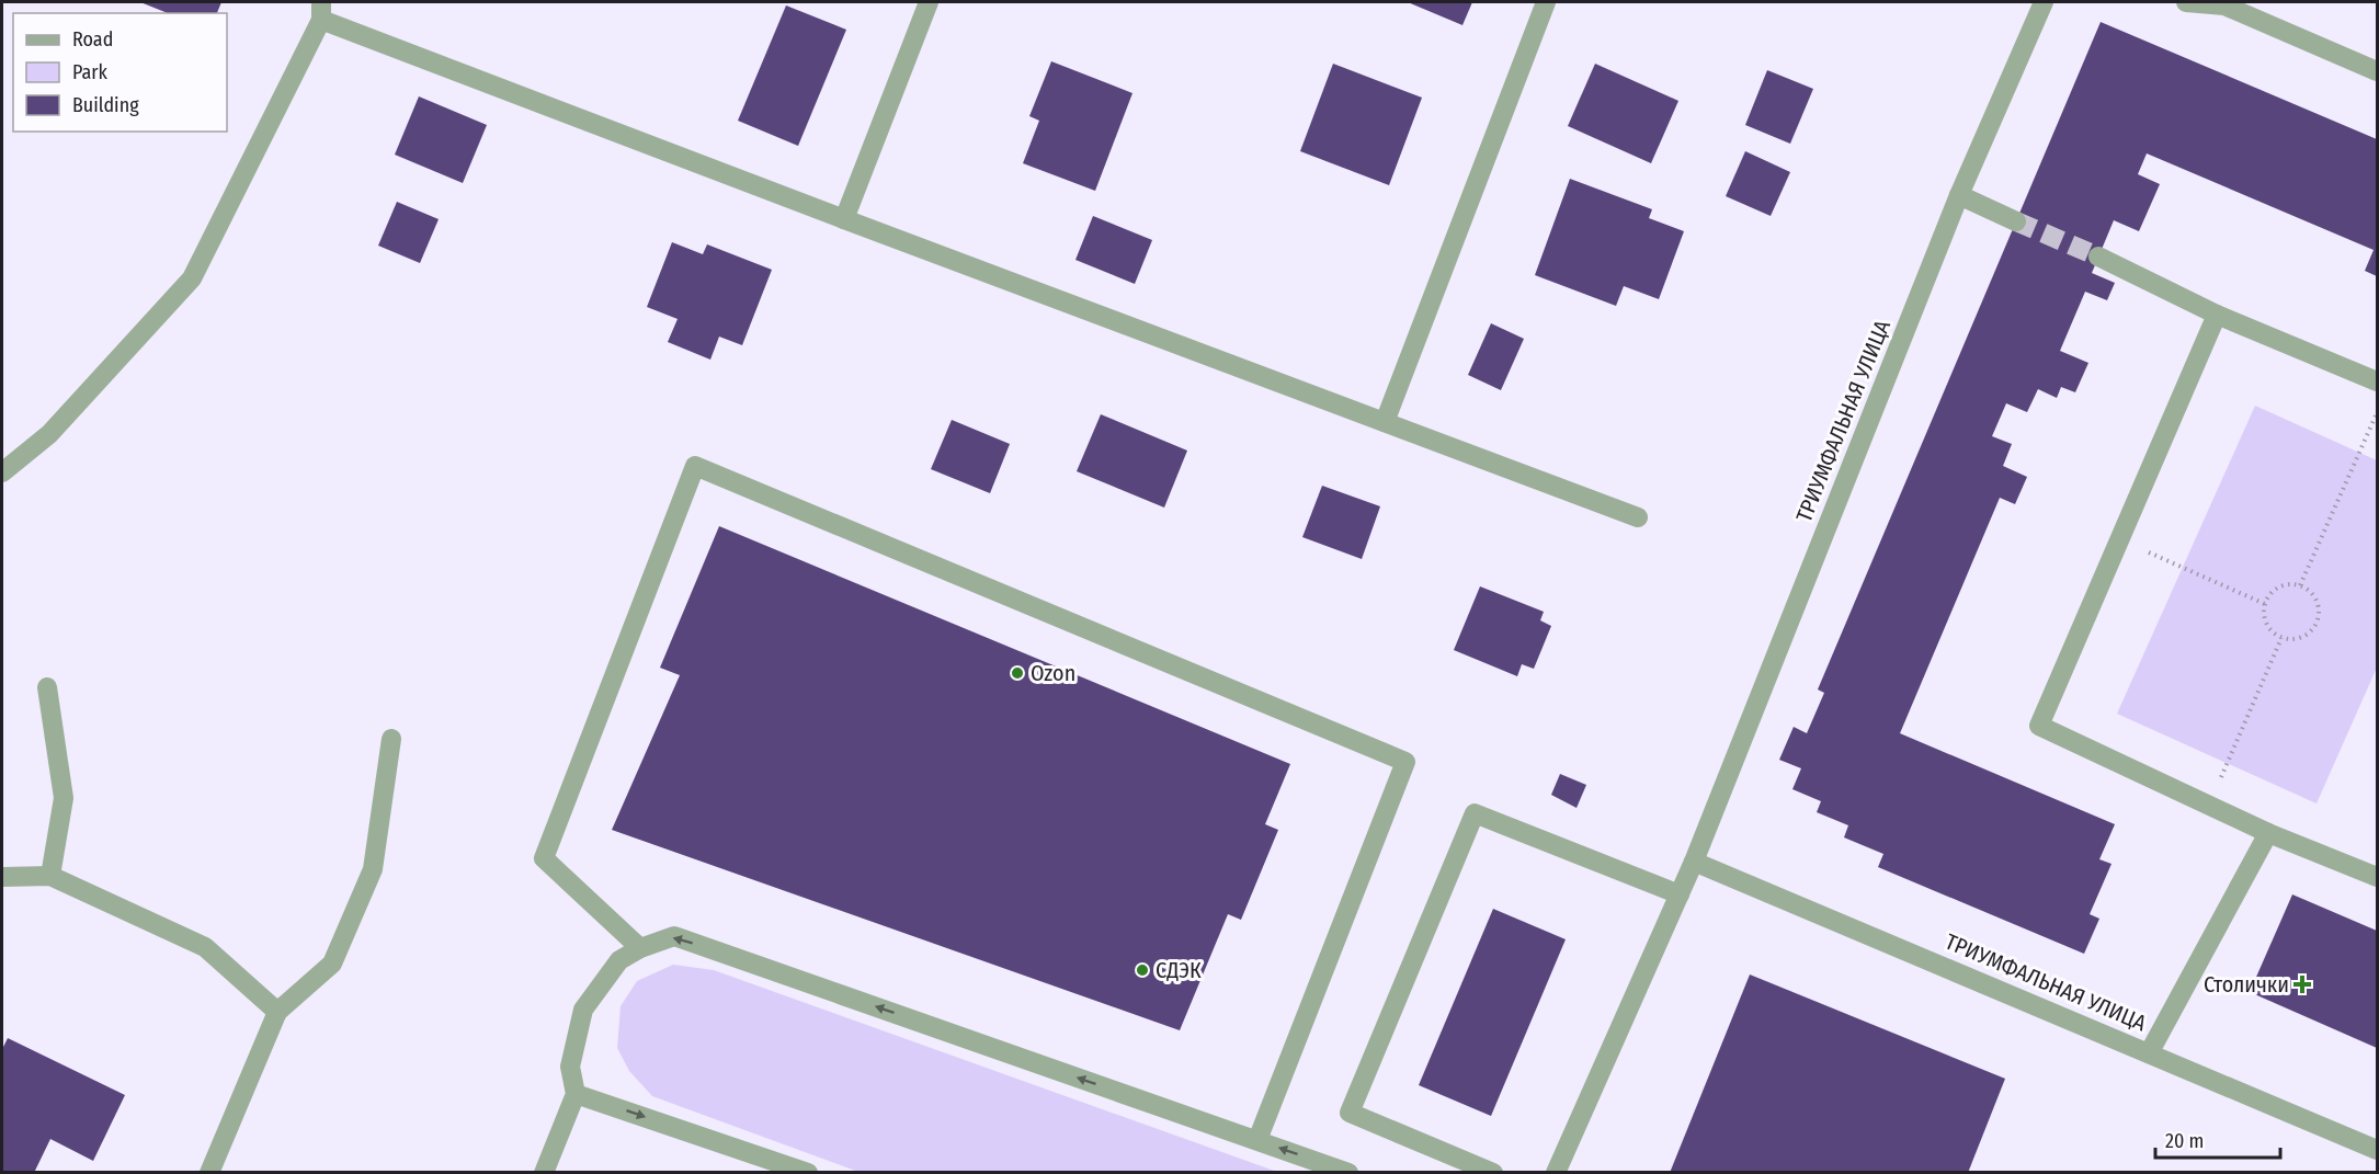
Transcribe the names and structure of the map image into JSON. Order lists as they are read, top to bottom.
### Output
{
  "streets": {
    "street": ["ТРИУМФАЛЬНАЯ УЛИЦА"]
  },
  "places": {
    "other": ["Ozon", "СДЭК"],
    "health": ["Столички"]
  },
  "legend": ["Road", "Park", "Building"],
  "scale_bar": "20 m"
}
